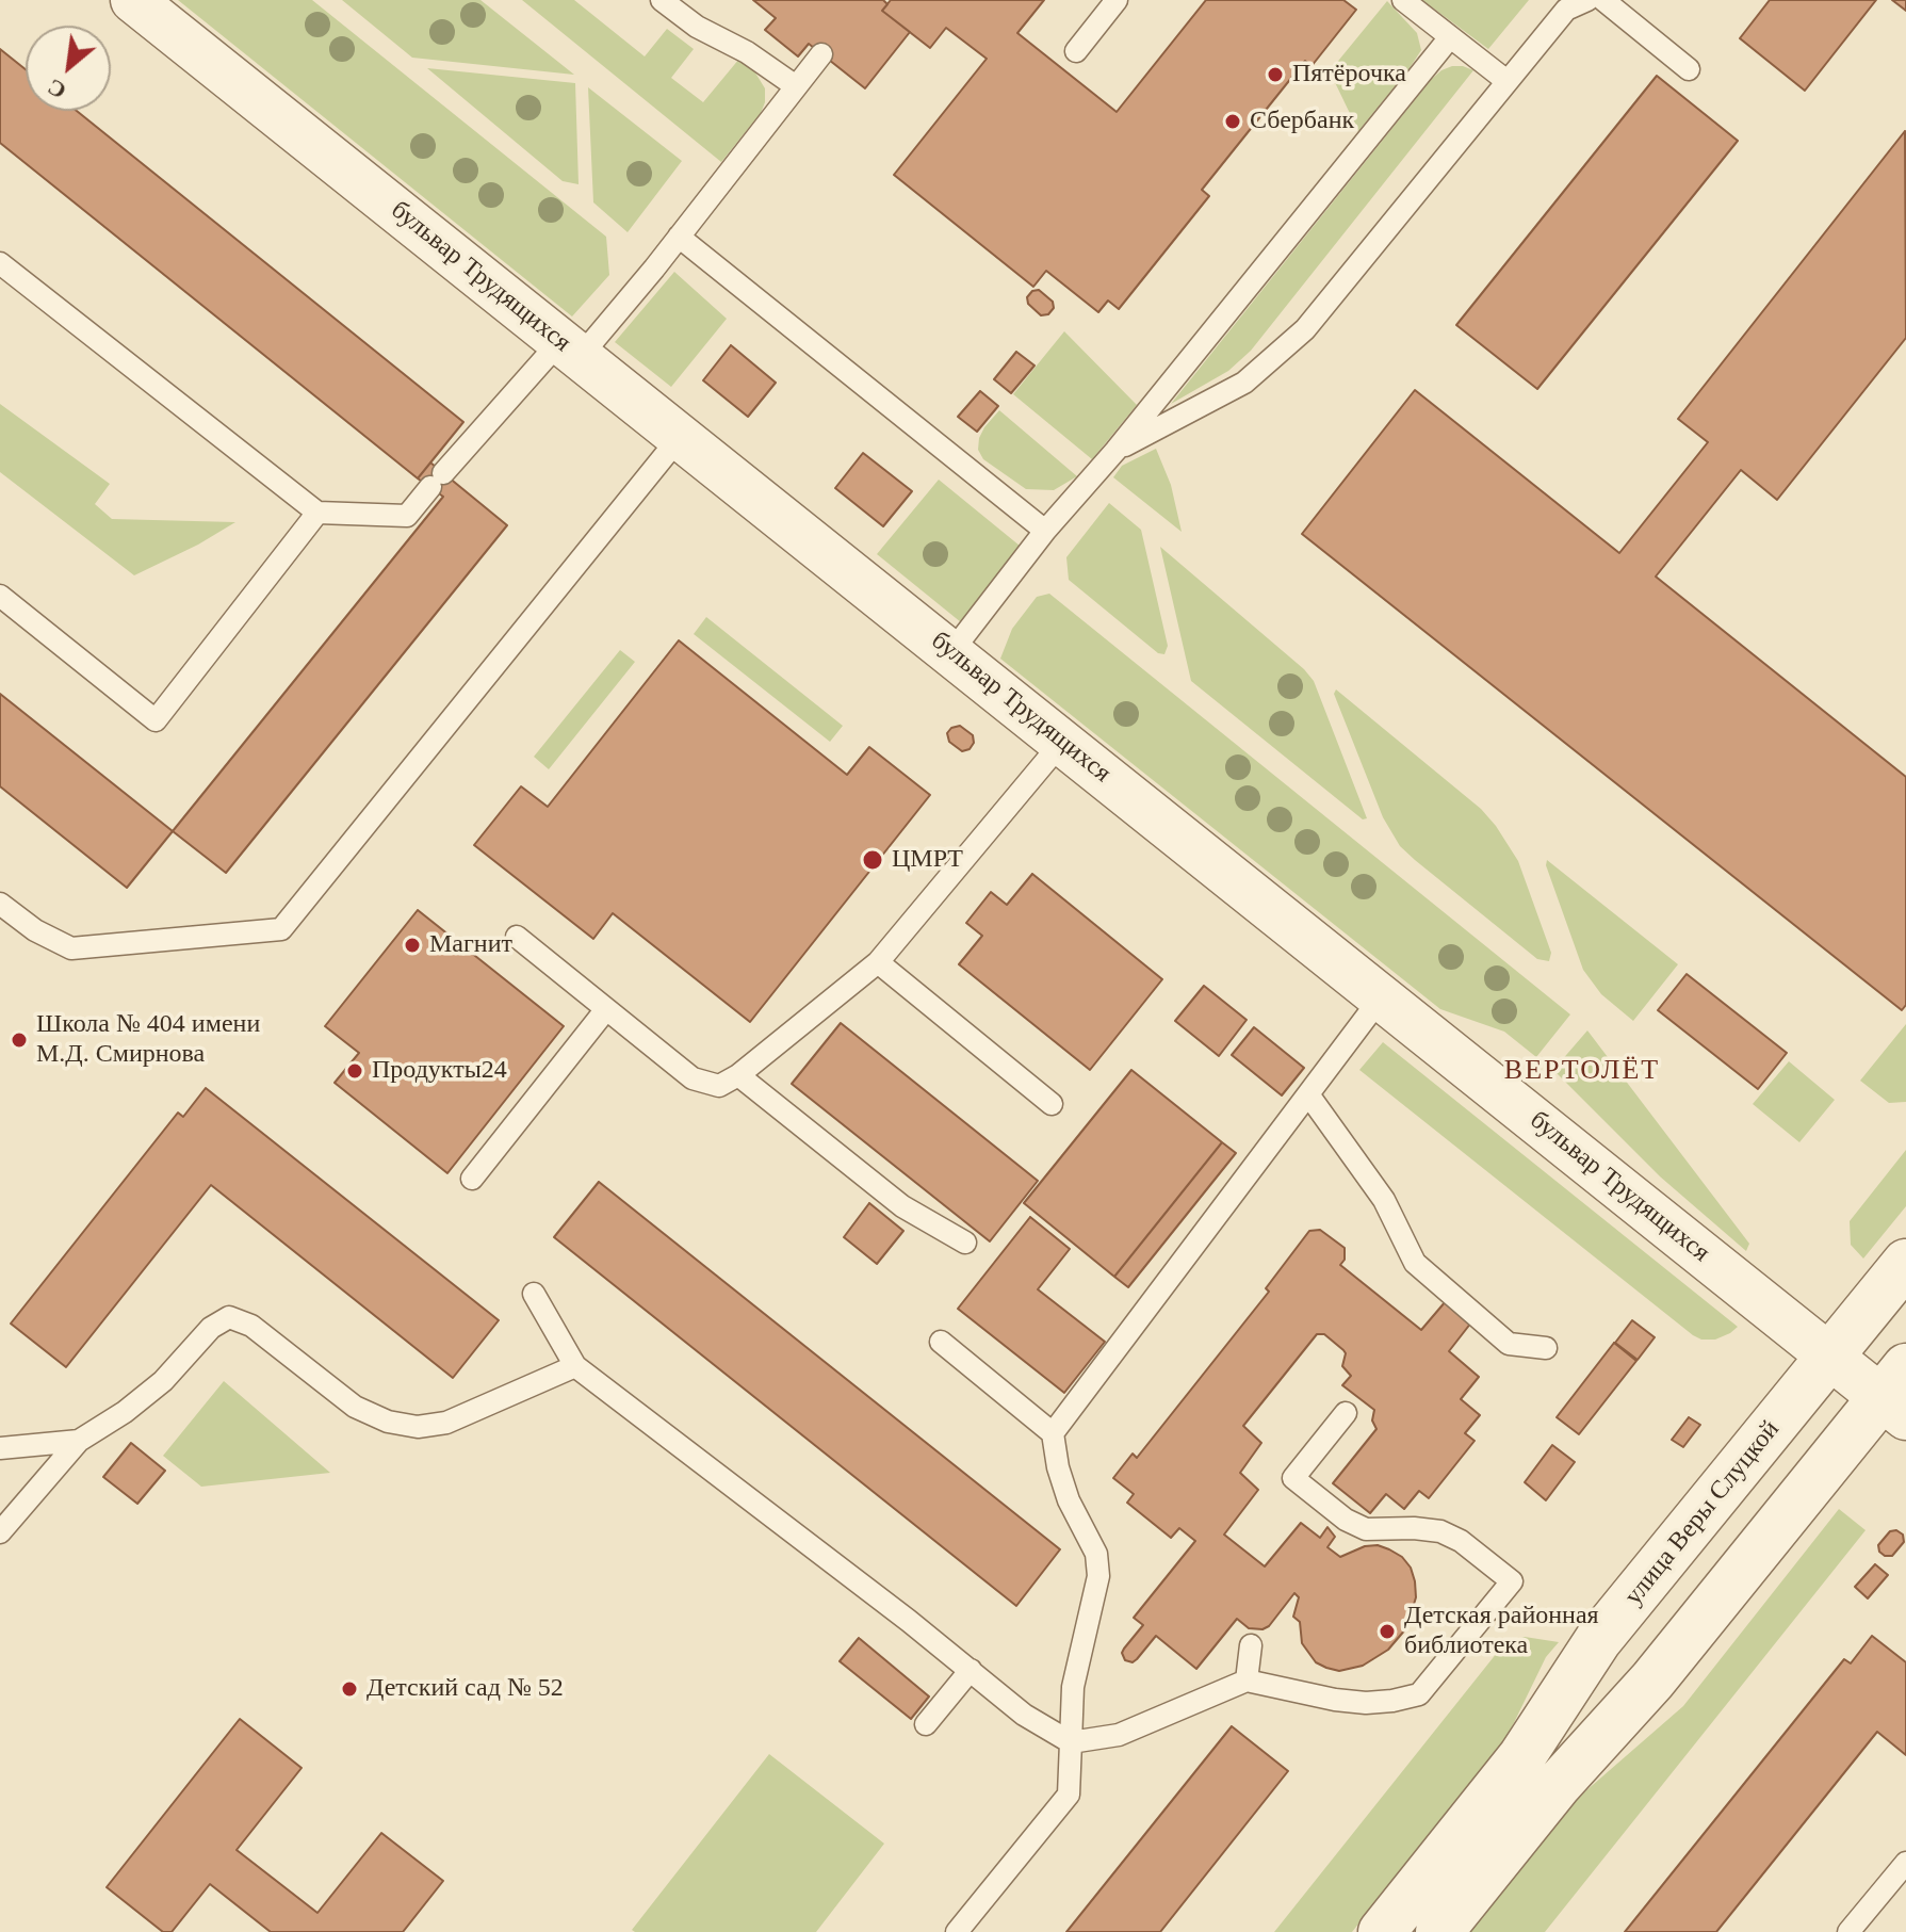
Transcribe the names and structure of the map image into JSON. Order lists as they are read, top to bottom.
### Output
{
  "streets": {
    "street": ["бульвар Трудящихся", "улица Веры Слуцкой"]
  },
  "crossings": [
    ["бульвар Трудящихся", "улица Веры Слуцкой"]
  ],
  "districts": ["ВЕРТОЛЁТ"],
  "places": [
    "Пятёрочка",
    "Сбербанк",
    "ЦМРТ",
    "Магнит",
    "Школа № 404 имени М.Д. Смирнова",
    "Продукты24",
    "Детская районная библиотека",
    "Детский сад № 52"
  ],
  "north": "bottom left"
}
